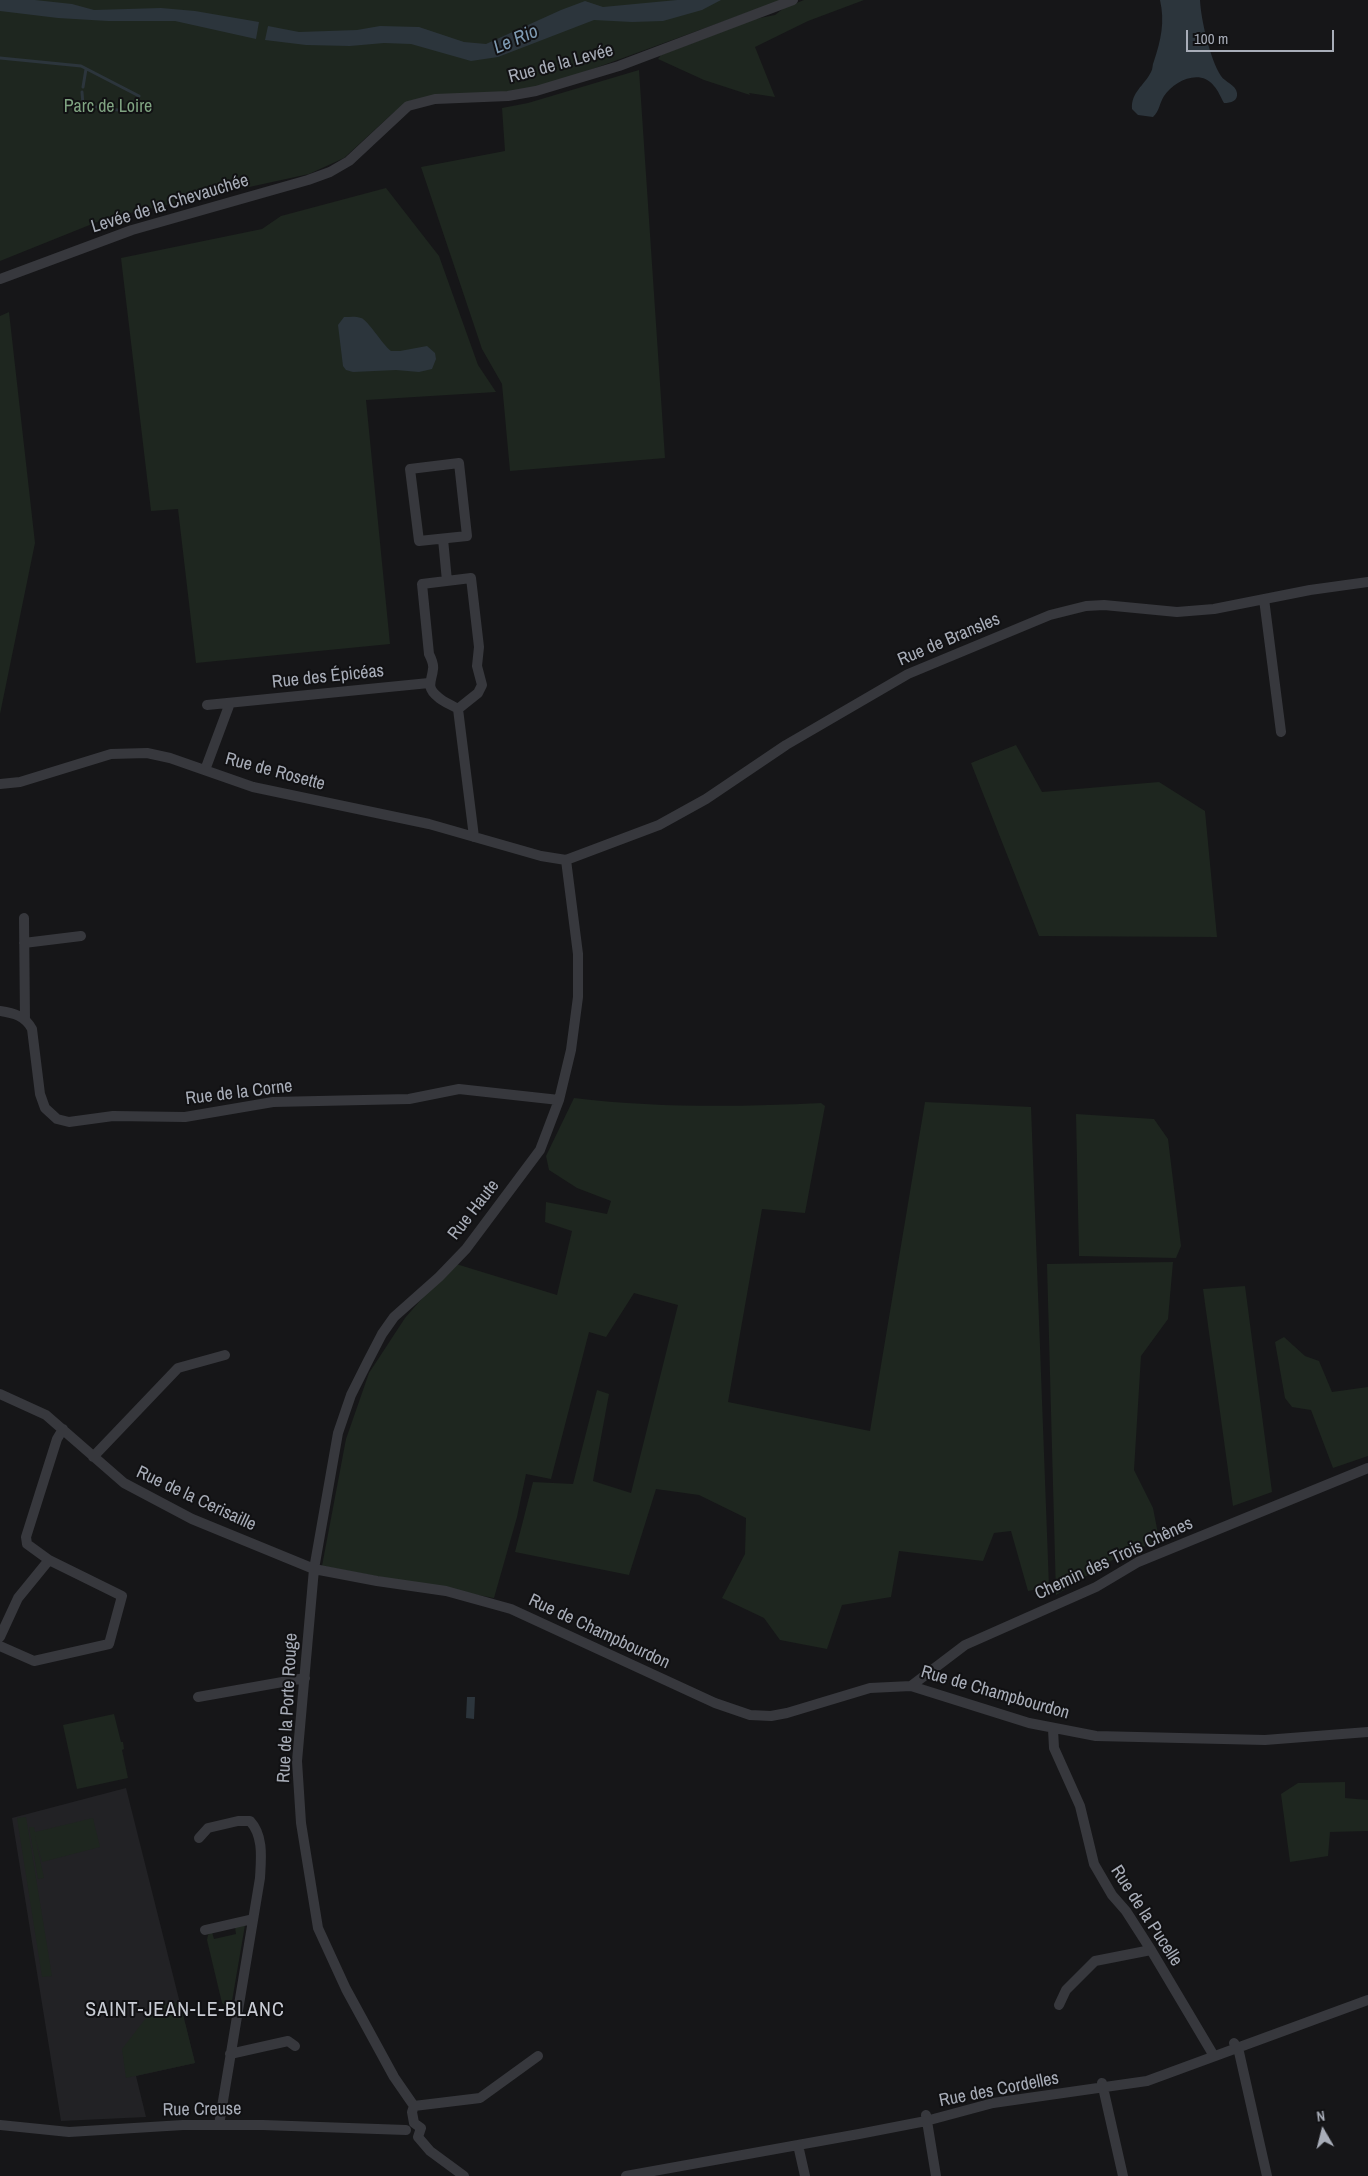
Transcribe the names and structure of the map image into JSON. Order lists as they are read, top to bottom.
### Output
{
  "streets": {
    "street": [
      "Rue de la Levée",
      "Levée de la Chevauchée",
      "Rue de Bransles",
      "Rue des Épicéas",
      "Rue de Rosette",
      "Rue de la Corne",
      "Rue Haute",
      "Rue de la Cerisaille",
      "Chemin des Trois Chênes",
      "Rue de Champbourdon",
      "Rue de la Porte Rouge",
      "Rue de la Pucelle",
      "Rue des Cordelles",
      "Rue Creuse"
    ]
  },
  "crossings": [
    ["Rue de la Levée", "Levée de la Chevauchée"],
    ["Rue de Bransles", "Rue de Rosette"],
    ["Rue de Bransles", "Rue Haute"],
    ["Rue de Rosette", "Rue Haute"],
    ["Rue de la Corne", "Rue Haute"],
    ["Rue Haute", "Rue de la Cerisaille"],
    ["Rue Haute", "Rue de Champbourdon"],
    ["Rue Haute", "Rue de la Porte Rouge"],
    ["Rue de la Cerisaille", "Rue de Champbourdon"],
    ["Rue de la Cerisaille", "Rue de la Porte Rouge"],
    ["Chemin des Trois Chênes", "Rue de Champbourdon"],
    ["Rue de Champbourdon", "Rue de la Porte Rouge"],
    ["Rue de Champbourdon", "Rue de la Pucelle"],
    ["Rue de la Pucelle", "Rue des Cordelles"]
  ],
  "districts": ["SAINT-JEAN-LE-BLANC"],
  "water": ["Le Rio"],
  "parks": ["Parc de Loire"],
  "scale_bar": "100 m",
  "north": "top"
}
